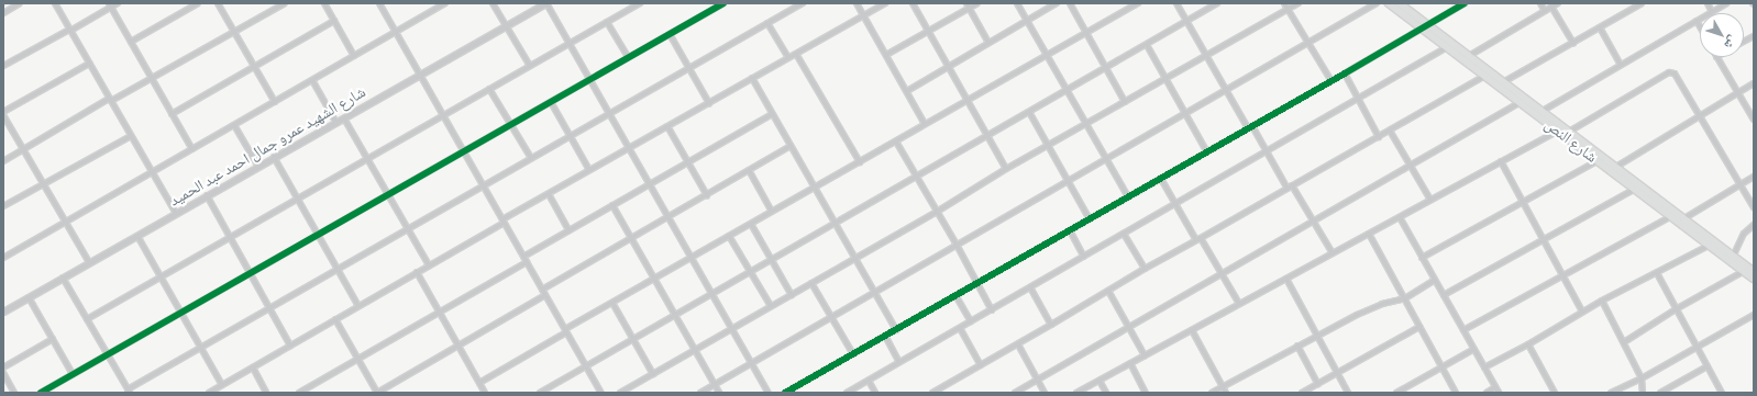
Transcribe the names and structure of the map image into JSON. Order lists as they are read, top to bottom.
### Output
{
  "streets": {
    "main road": ["شارع النص"],
    "street": ["شارع الشهيد عمرو جمال احمد عبد الحميد"]
  },
  "north": "bottom right"
}
